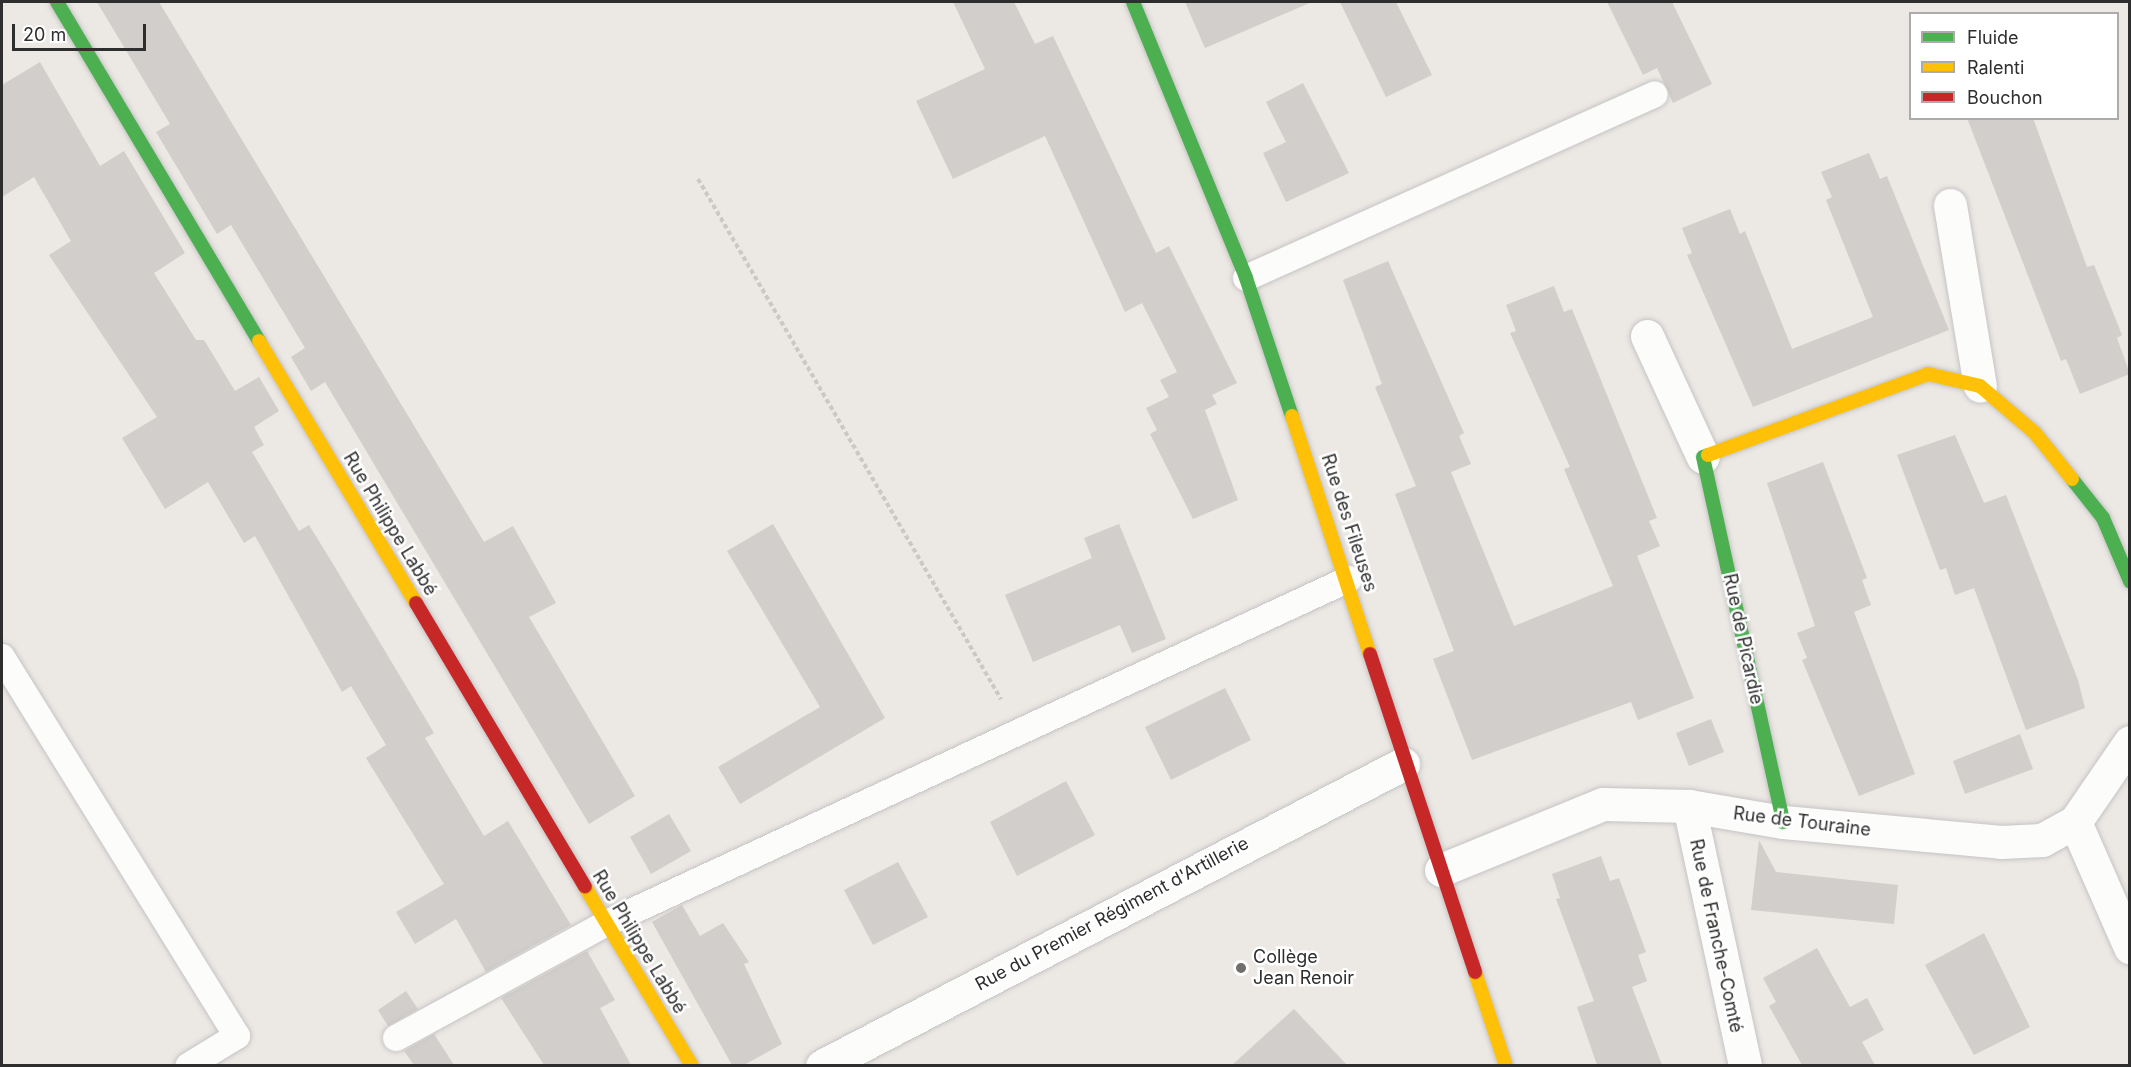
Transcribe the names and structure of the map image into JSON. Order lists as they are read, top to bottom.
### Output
{
  "streets": {
    "street": [
      "Rue des Fileuses",
      "Rue Philippe Labbé",
      "Rue de Picardie",
      "Rue de Touraine",
      "Rue du Premier Régiment d'Artillerie",
      "Rue de Franche-Comté"
    ]
  },
  "crossings": [
    ["Rue des Fileuses", "Rue de Touraine"],
    ["Rue des Fileuses", "Rue du Premier Régiment d'Artillerie"],
    ["Rue de Picardie", "Rue de Touraine"],
    ["Rue de Touraine", "Rue de Franche-Comté"]
  ],
  "places": ["Collège Jean Renoir"],
  "legend": ["Fluide", "Ralenti", "Bouchon"],
  "scale_bar": "20 m"
}
